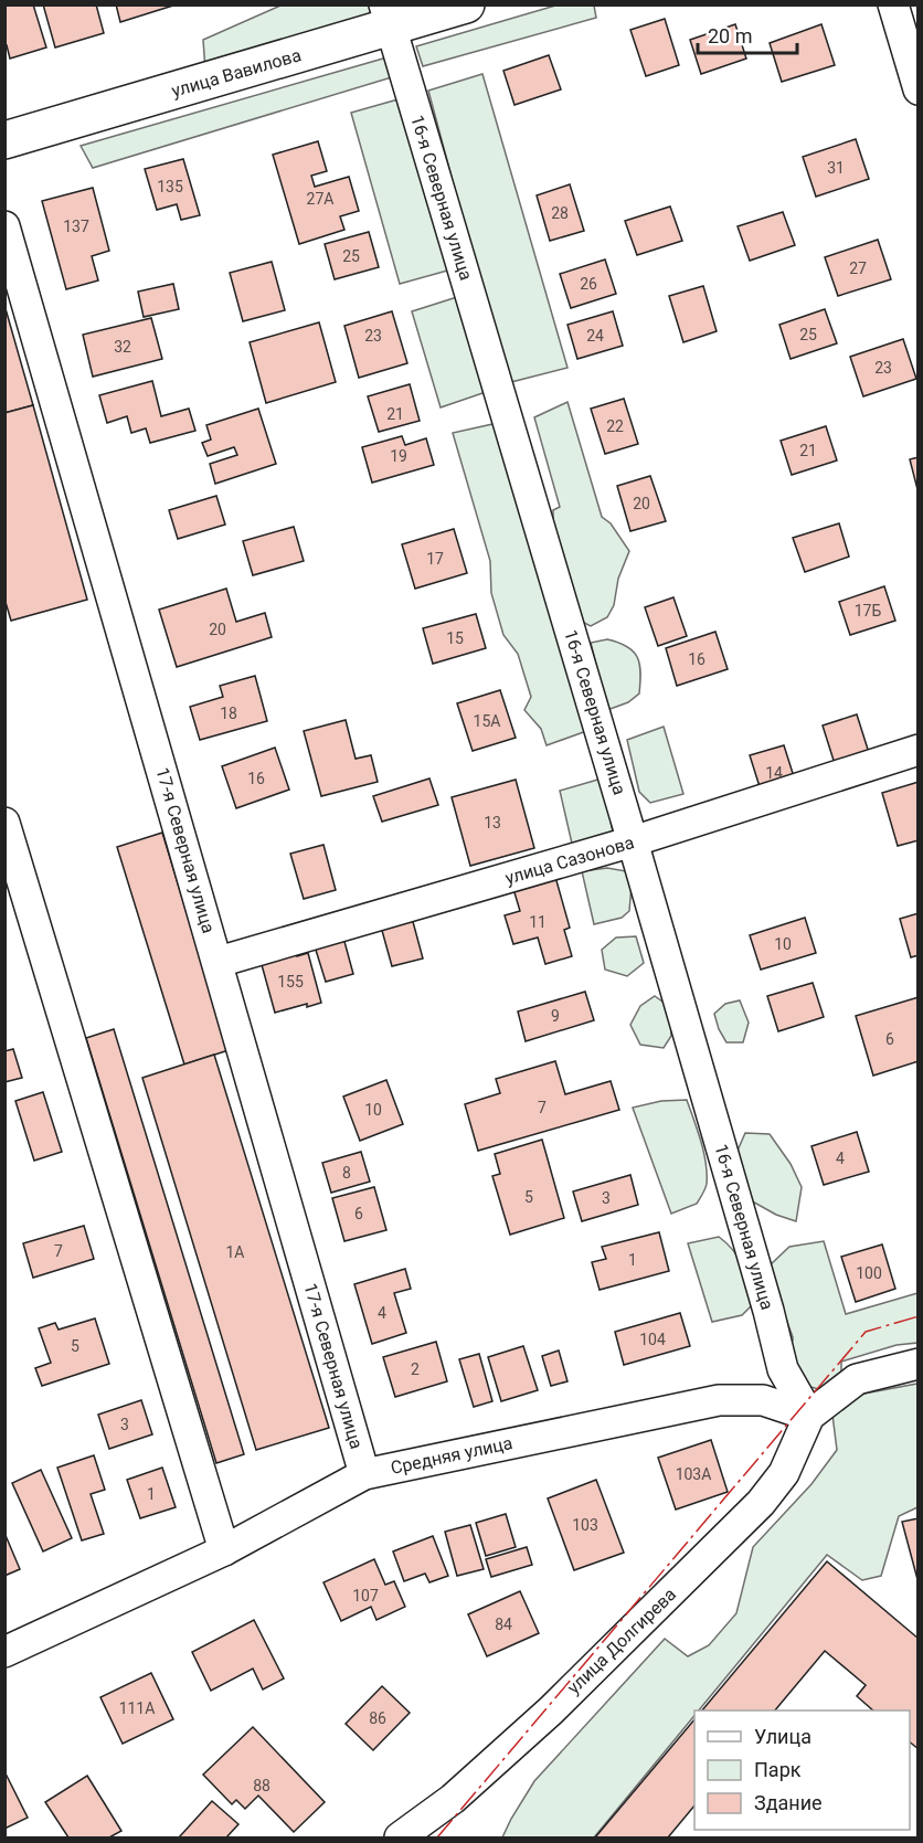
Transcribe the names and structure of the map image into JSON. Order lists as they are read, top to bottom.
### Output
{
  "streets": {
    "street": [
      "улица Вавилова",
      "16-я Северная улица",
      "17-я Северная улица",
      "улица Сазонова",
      "Средняя улица",
      "улица Долгирева"
    ]
  },
  "crossings": [
    ["улица Вавилова", "16-я Северная улица"],
    ["16-я Северная улица", "улица Сазонова"],
    ["16-я Северная улица", "Средняя улица"],
    ["16-я Северная улица", "улица Долгирева"],
    ["17-я Северная улица", "улица Сазонова"],
    ["17-я Северная улица", "Средняя улица"],
    ["Средняя улица", "улица Долгирева"]
  ],
  "house_numbers": [
    "31",
    "135",
    "27А",
    "28",
    "137",
    "25",
    "27",
    "26",
    "25",
    "23",
    "24",
    "32",
    "23",
    "21",
    "22",
    "21",
    "19",
    "20",
    "17",
    "17Б",
    "20",
    "15",
    "16",
    "18",
    "15А",
    "14",
    "16",
    "13",
    "11",
    "10",
    "155",
    "9",
    "6",
    "7",
    "10",
    "4",
    "8",
    "5",
    "3",
    "6",
    "7",
    "1А",
    "1",
    "100",
    "4",
    "104",
    "5",
    "2",
    "3",
    "103А",
    "1",
    "103",
    "107",
    "84",
    "111А",
    "86",
    "88"
  ],
  "legend": ["Улица", "Парк", "Здание"],
  "scale_bar": "20 m"
}
